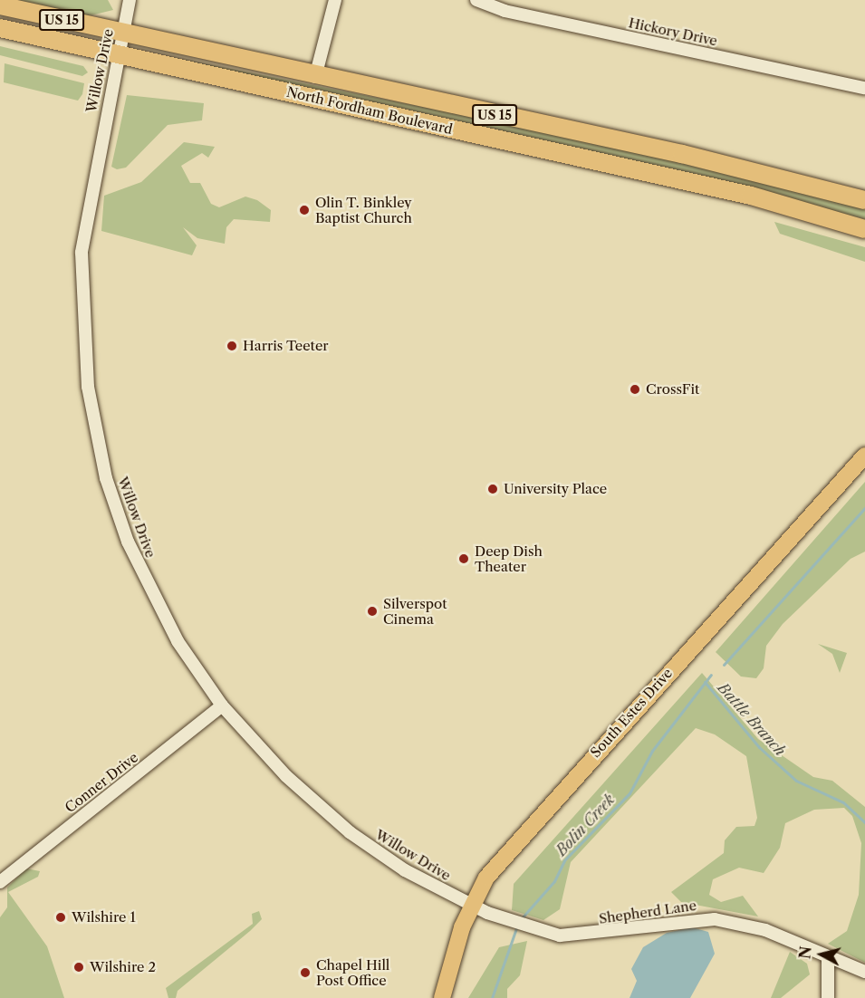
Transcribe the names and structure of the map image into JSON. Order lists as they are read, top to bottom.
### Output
{
  "streets": {
    "highway": ["US 15", "North Fordham Boulevard"],
    "main road": ["South Estes Drive"],
    "street": [
      "Hickory Drive",
      "Willow Drive",
      "Conner Drive",
      "Shepherd Lane"
    ]
  },
  "crossings": [
    ["Willow Drive", "North Fordham Boulevard"],
    ["Willow Drive", "South Estes Drive"],
    ["Willow Drive", "Conner Drive"],
    ["Willow Drive", "Shepherd Lane"],
    ["South Estes Drive", "Shepherd Lane"]
  ],
  "water": ["Battle Branch", "Bolin Creek"],
  "places": [
    "Olin T. Binkley Baptist Church",
    "Harris Teeter",
    "CrossFit",
    "University Place",
    "Deep Dish Theater",
    "Silverspot Cinema",
    "Wilshire 1",
    "Wilshire 2",
    "Chapel Hill Post Office"
  ],
  "north": "left"
}
